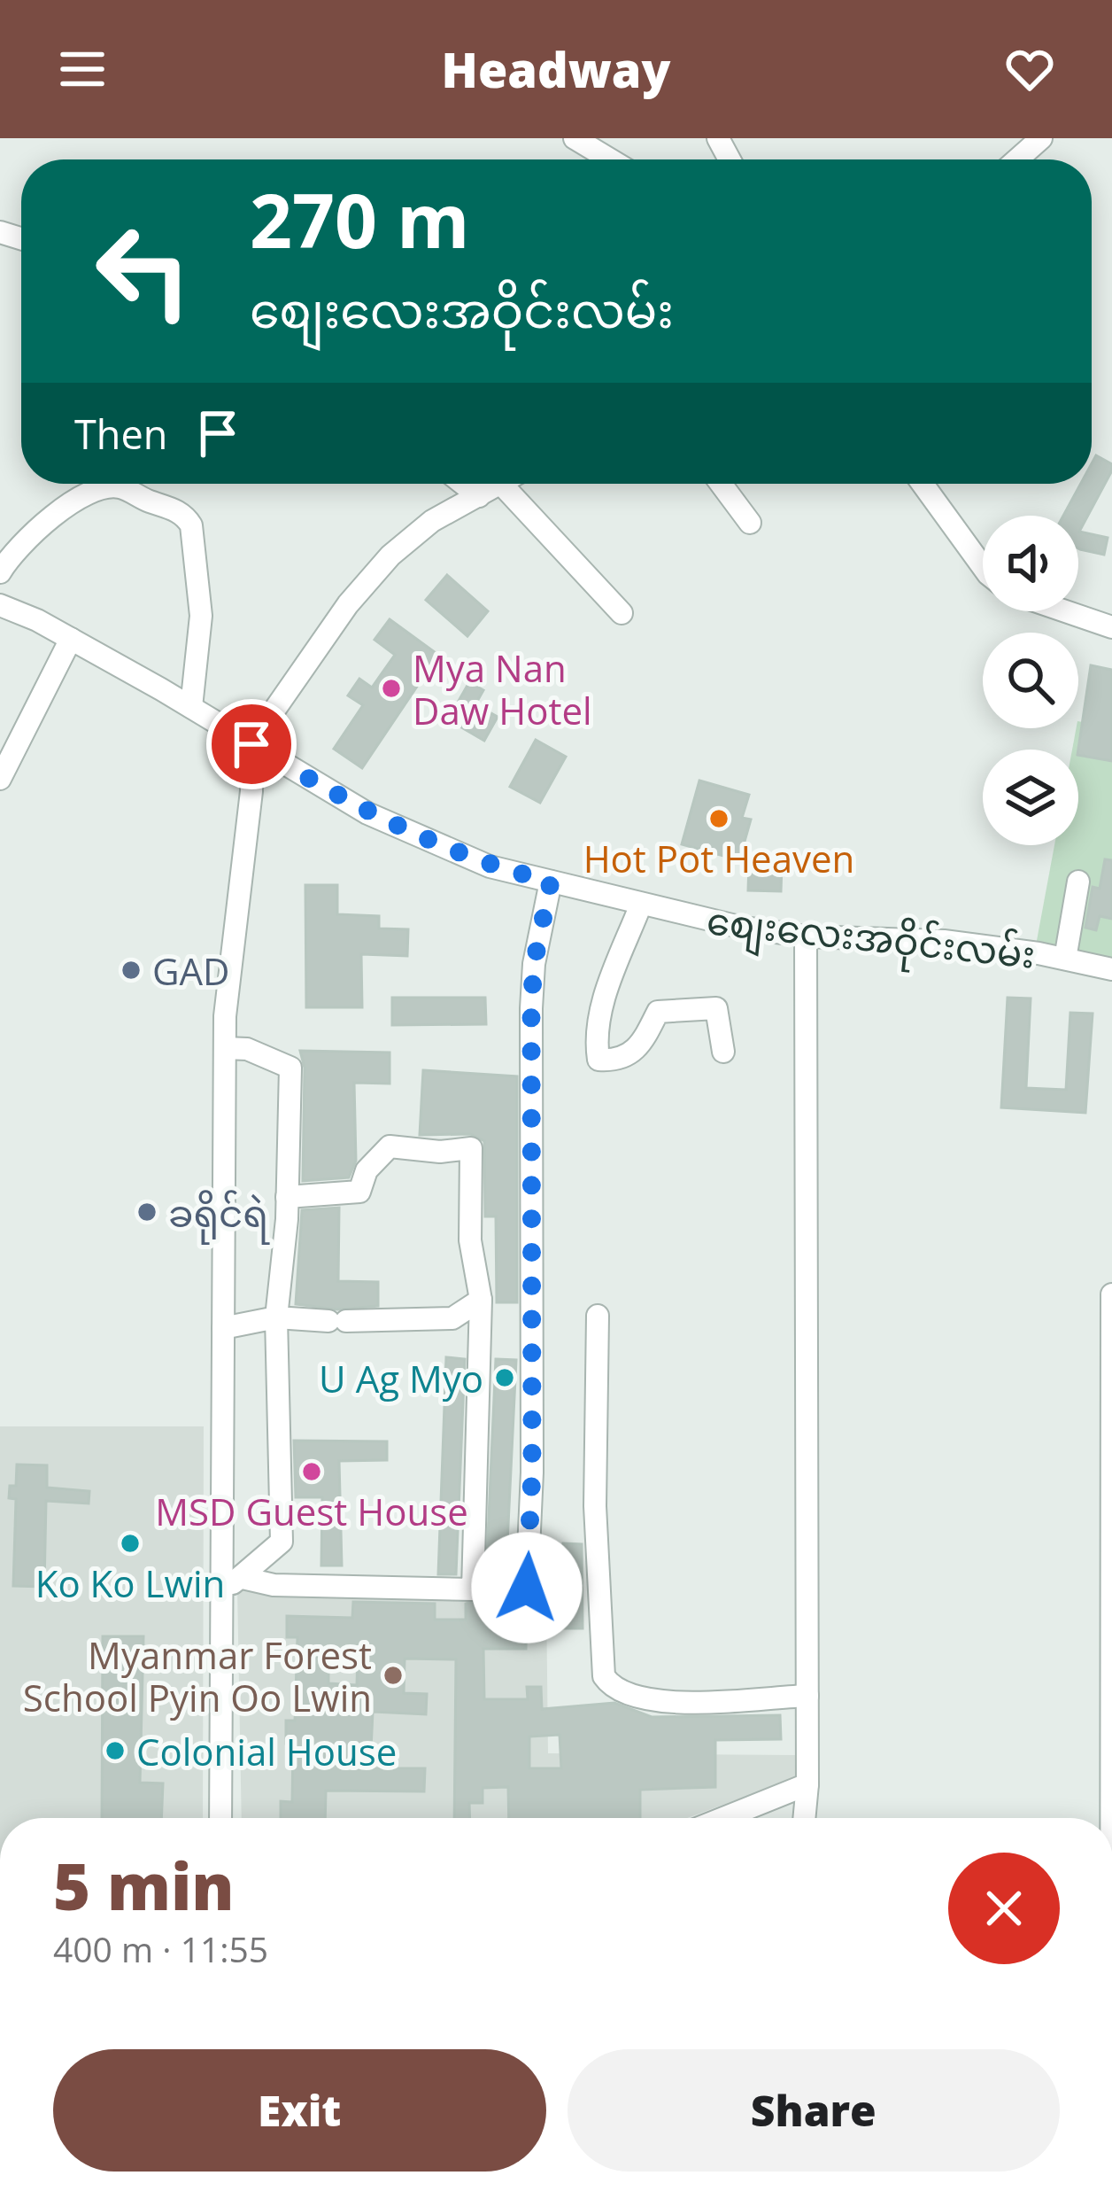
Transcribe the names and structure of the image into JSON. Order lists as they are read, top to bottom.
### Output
{
  "streets": {
    "street": ["စျေးလေးအဝိုင်းလမ်း"]
  },
  "places": [
    "Mya Nan Daw Hotel",
    "Hot Pot Heaven",
    "GAD",
    "ခရိုင်ရဲ",
    "U Ag Myo",
    "MSD Guest House",
    "Ko Ko Lwin",
    "Myanmar Forest School Pyin Oo Lwin",
    "Colonial House"
  ],
  "page": {
    "header": "Headway",
    "turn": ["270 m", "စျေးလေးအဝိုင်းလမ်း"],
    "then": "Then",
    "heading": ["5 min", "400 m · 11:55"],
    "buttons": ["Exit", "Share"]
  }
}
